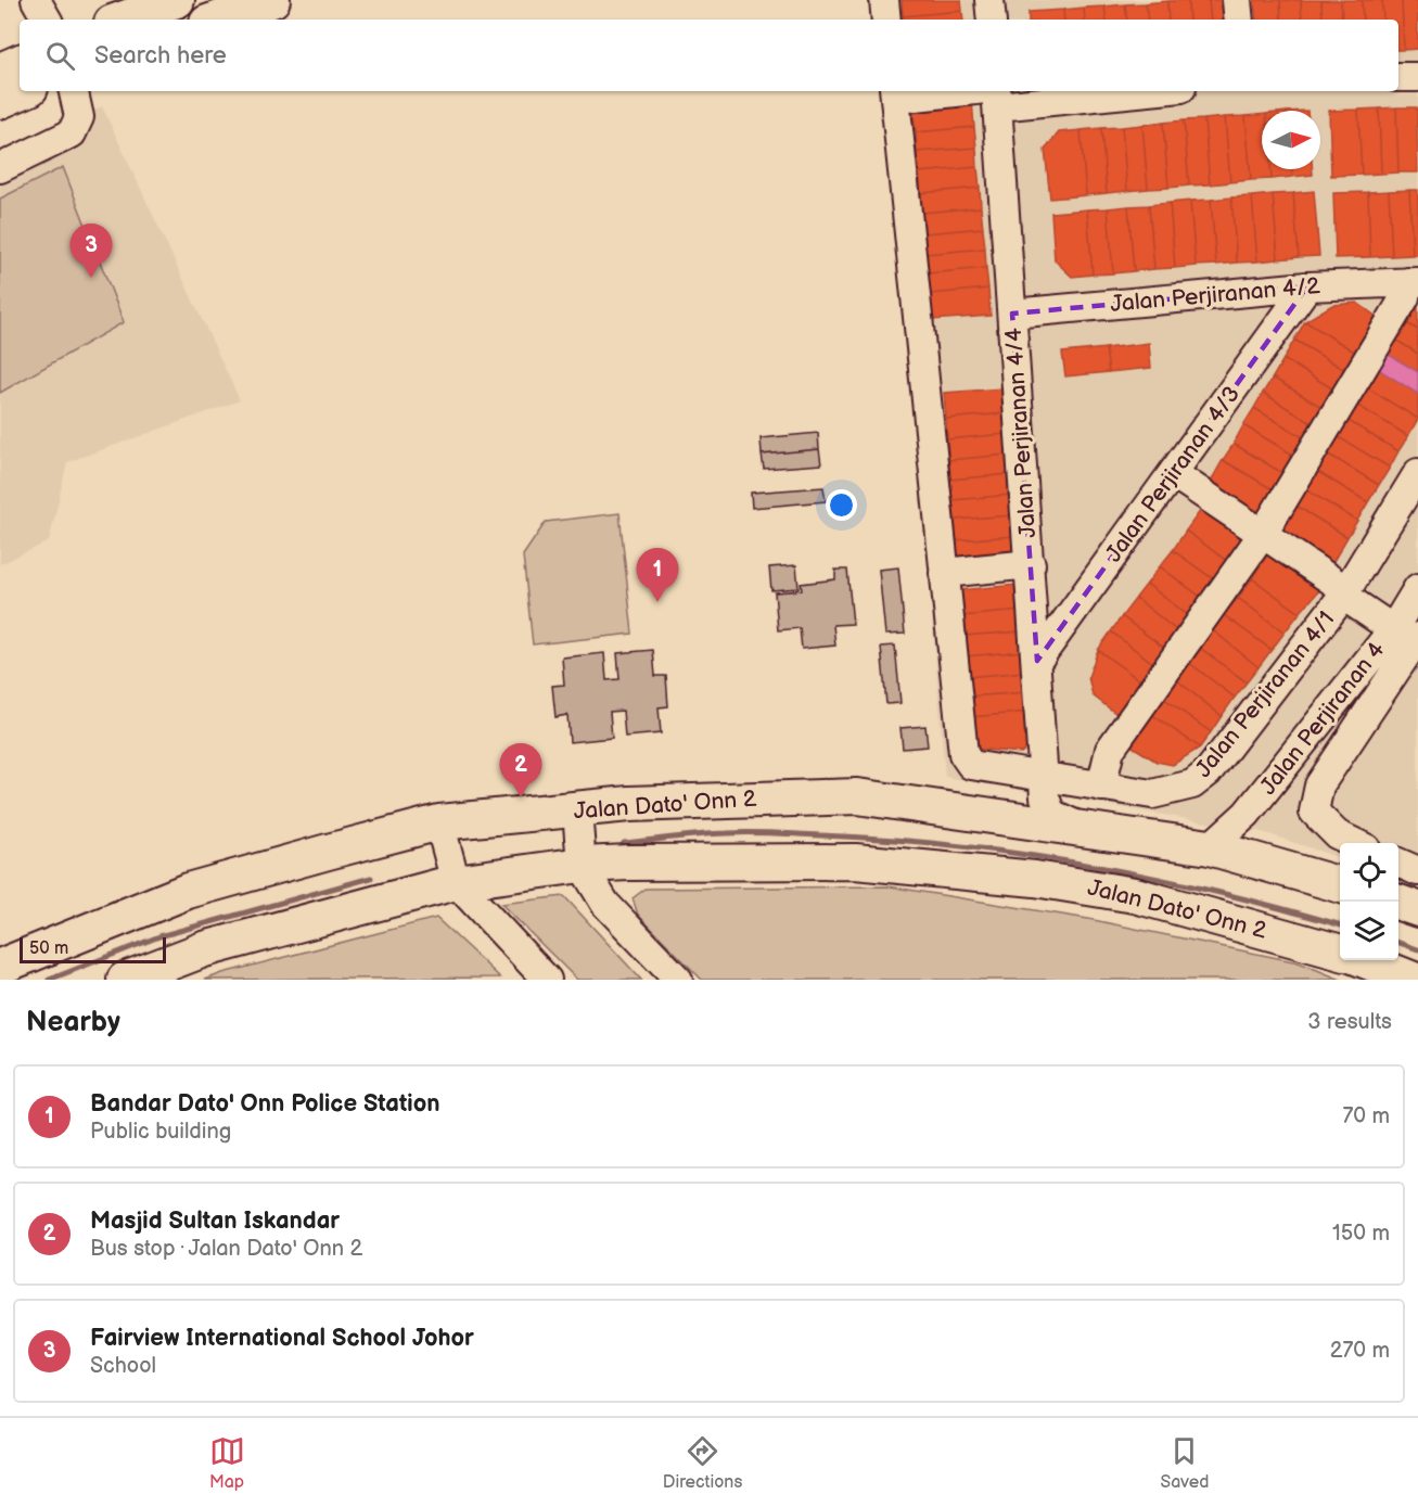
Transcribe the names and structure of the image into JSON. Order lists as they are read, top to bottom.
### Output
{
  "streets": {
    "main road": ["Jalan Dato' Onn 2"],
    "street": [
      "Jalan Perjiranan 4/2",
      "Jalan Perjiranan 4/4",
      "Jalan Perjiranan 4/3",
      "Jalan Perjiranan 4/1",
      "Jalan Perjiranan 4"
    ]
  },
  "crossings": [
    ["Jalan Perjiranan 4/2", "Jalan Perjiranan 4/4"],
    ["Jalan Perjiranan 4/2", "Jalan Perjiranan 4/3"],
    ["Jalan Perjiranan 4/4", "Jalan Perjiranan 4/3"],
    ["Jalan Perjiranan 4/4", "Jalan Perjiranan 4/1"],
    ["Jalan Perjiranan 4/4", "Jalan Dato' Onn 2"],
    ["Jalan Perjiranan 4", "Jalan Dato' Onn 2"]
  ],
  "scale_bar": "50 m",
  "north": "right",
  "page": {
    "search": "Search here",
    "pins": ["3", "1", "2"],
    "scale": "50 m",
    "heading": ["Nearby", "3 results"],
    "list": [
      {
        "mark": "1",
        "name": "Bandar Dato' Onn Police Station",
        "note": "Public building",
        "value": "70 m"
      },
      {
        "mark": "2",
        "name": "Masjid Sultan Iskandar",
        "note": "Bus stop · Jalan Dato' Onn 2",
        "value": "150 m"
      },
      {
        "mark": "3",
        "name": "Fairview International School Johor",
        "note": "School",
        "value": "270 m"
      }
    ],
    "nav": ["Map", "Directions", "Saved"]
  }
}
